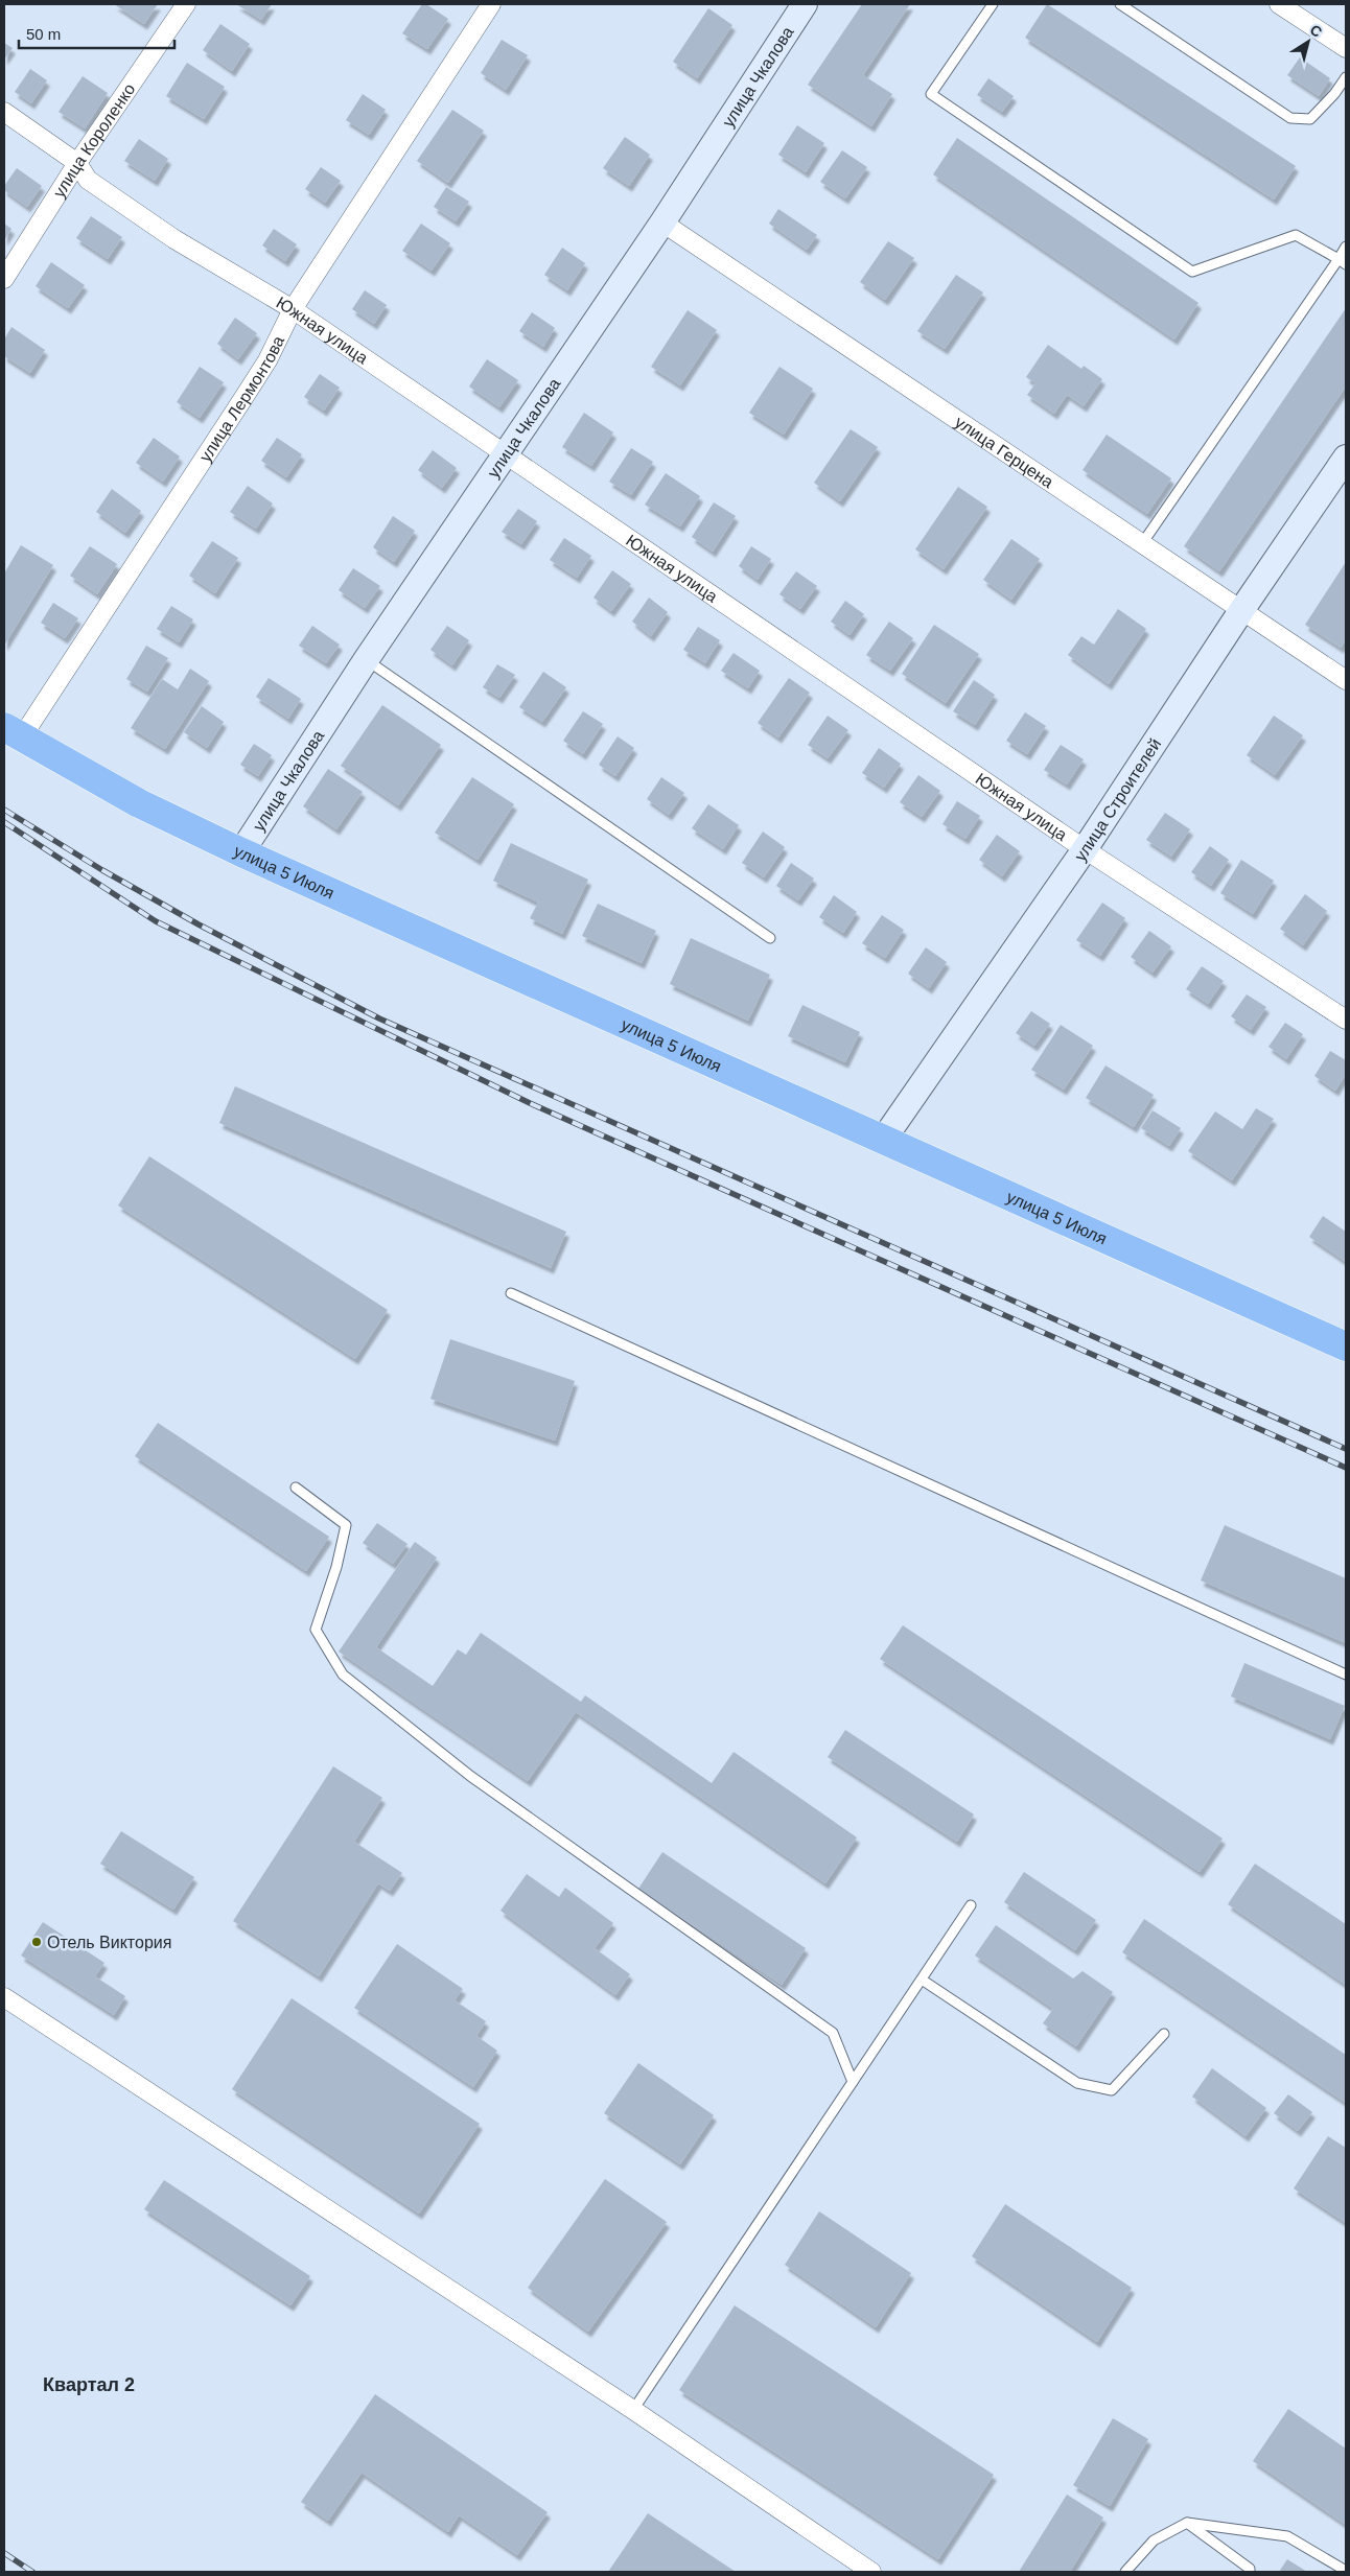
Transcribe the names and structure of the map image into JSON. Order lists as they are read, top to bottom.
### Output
{
  "streets": {
    "highway": ["улица 5 Июля"],
    "street": [
      "улица Чкалова",
      "улица Короленко",
      "Южная улица",
      "улица Лермонтова",
      "улица Герцена",
      "улица Строителей"
    ]
  },
  "crossings": [
    ["улица Чкалова", "Южная улица"],
    ["улица Чкалова", "улица Герцена"],
    ["улица Чкалова", "улица 5 Июля"],
    ["улица Короленко", "Южная улица"],
    ["Южная улица", "улица Лермонтова"],
    ["Южная улица", "улица Строителей"],
    ["улица Лермонтова", "улица 5 Июля"],
    ["улица Герцена", "улица Строителей"],
    ["улица Строителей", "улица 5 Июля"]
  ],
  "districts": ["Квартал 2"],
  "places": ["Отель Виктория"],
  "scale_bar": "50 m",
  "north": "top right"
}
